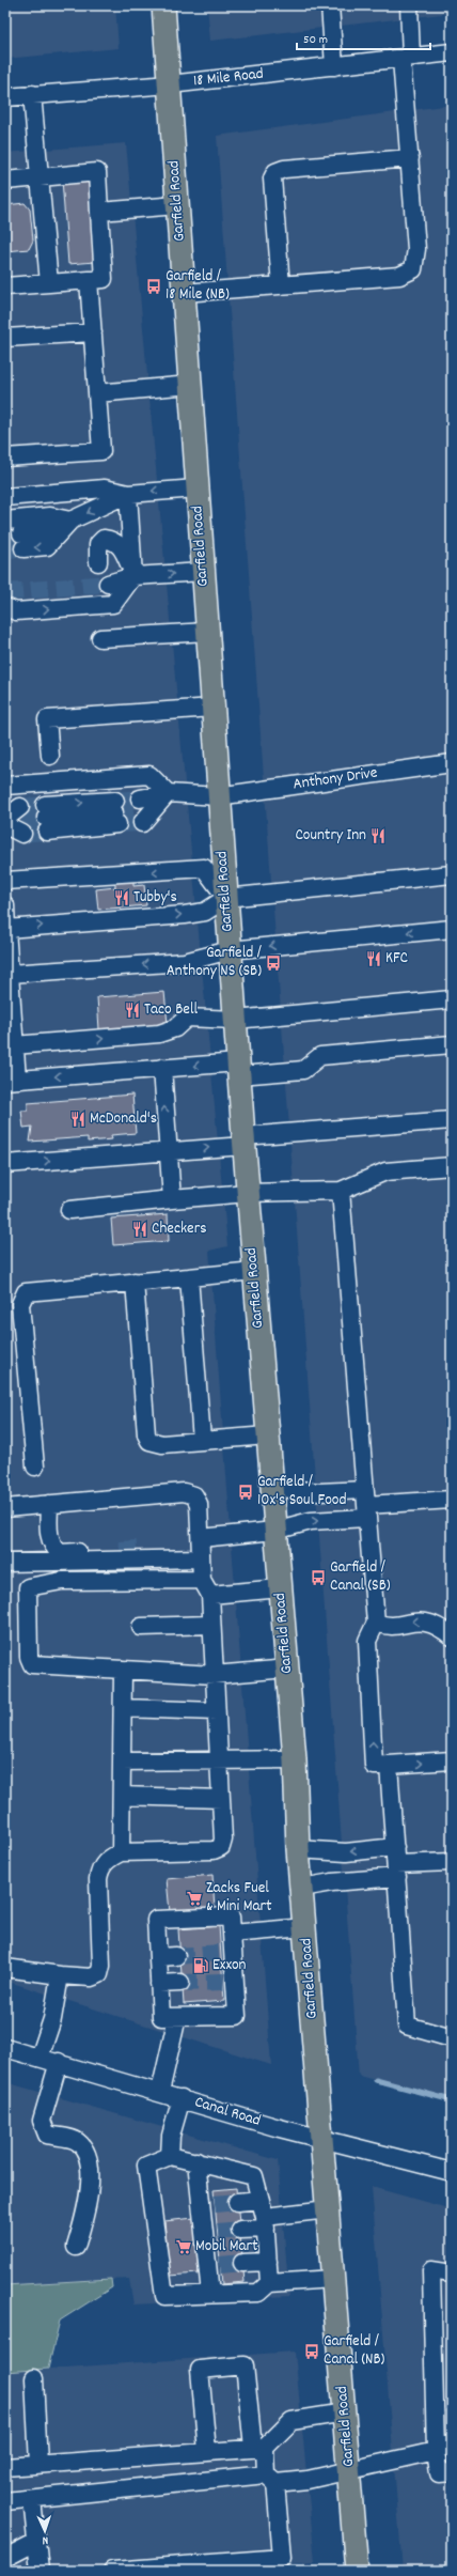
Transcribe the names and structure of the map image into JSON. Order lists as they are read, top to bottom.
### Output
{
  "streets": {
    "main road": ["Garfield Road"],
    "street": ["18 Mile Road", "Anthony Drive", "Canal Road"]
  },
  "crossings": [
    ["18 Mile Road", "Garfield Road"],
    ["Garfield Road", "Anthony Drive"],
    ["Garfield Road", "Canal Road"]
  ],
  "places": {
    "bus stop": [
      "Garfield / 18 Mile (NB)",
      "Garfield / Anthony NS (SB)",
      "Garfield / 10x's Soul Food",
      "Garfield / Canal (SB)",
      "Garfield / Canal (NB)"
    ],
    "restaurant": [
      "Country Inn",
      "Tubby's",
      "KFC",
      "Taco Bell",
      "McDonald's",
      "Checkers"
    ],
    "supermarket": ["Zacks Fuel & Mini Mart", "Mobil Mart"],
    "fuel station": ["Exxon"]
  },
  "scale_bar": "50 m",
  "north": "bottom"
}
